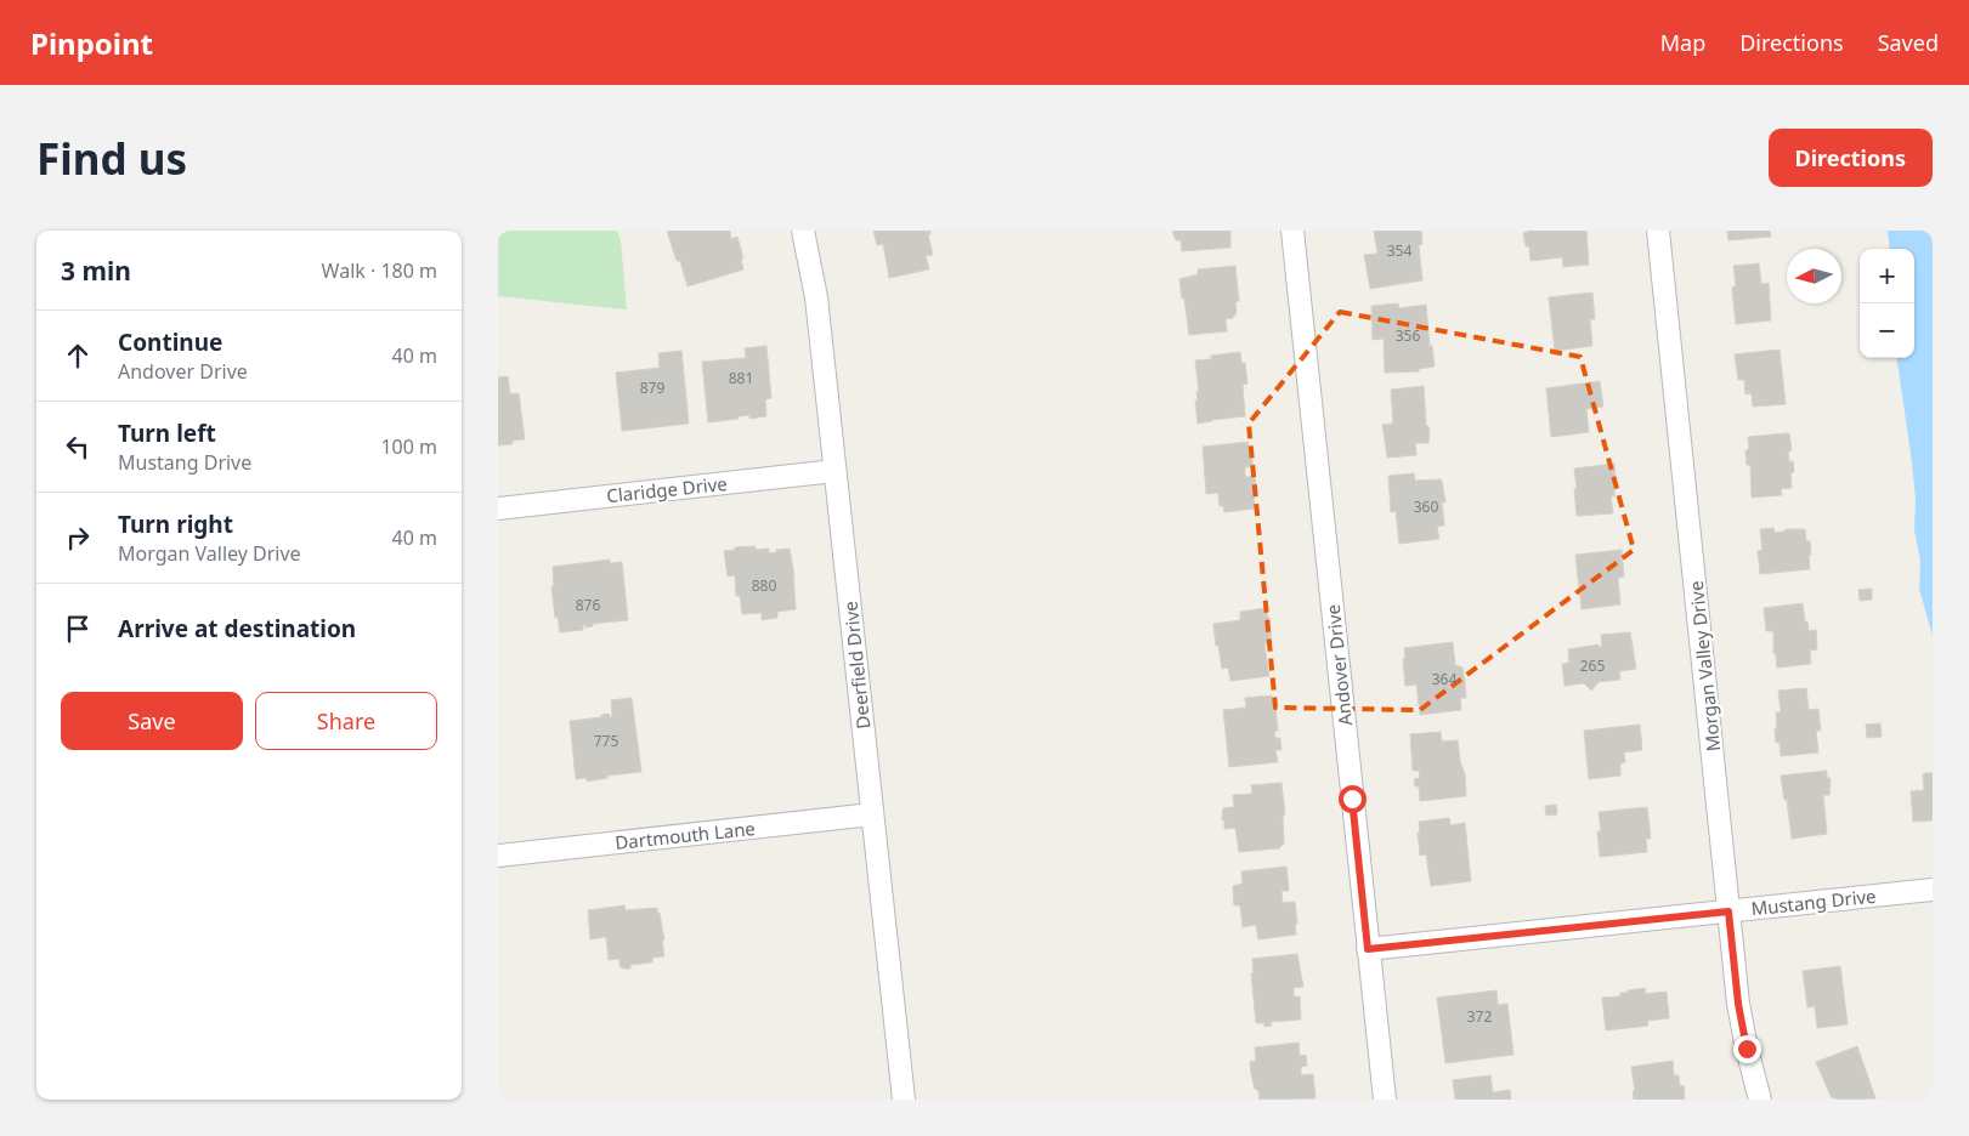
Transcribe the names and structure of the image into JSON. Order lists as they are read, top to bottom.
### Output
{
  "streets": {
    "street": [
      "Claridge Drive",
      "Deerfield Drive",
      "Andover Drive",
      "Morgan Valley Drive",
      "Dartmouth Lane",
      "Mustang Drive"
    ]
  },
  "crossings": [
    ["Claridge Drive", "Deerfield Drive"],
    ["Deerfield Drive", "Dartmouth Lane"],
    ["Andover Drive", "Mustang Drive"],
    ["Morgan Valley Drive", "Mustang Drive"]
  ],
  "house_numbers": [
    "354",
    "356",
    "881",
    "879",
    "360",
    "880",
    "876",
    "265",
    "364",
    "775",
    "372"
  ],
  "north": "left",
  "page": {
    "header": "Pinpoint",
    "nav": ["Map", "Directions", "Saved"],
    "buttons": [
      "Directions",
      ["Save", "Share"]
    ],
    "title": "Find us",
    "heading": ["3 min", "Walk · 180 m"],
    "map_buttons": ["+", "−"],
    "list": [
      ["Continue", "Andover Drive", "40 m"],
      ["Turn left", "Mustang Drive", "100 m"],
      ["Turn right", "Morgan Valley Drive", "40 m"],
      "Arrive at destination"
    ]
  }
}
